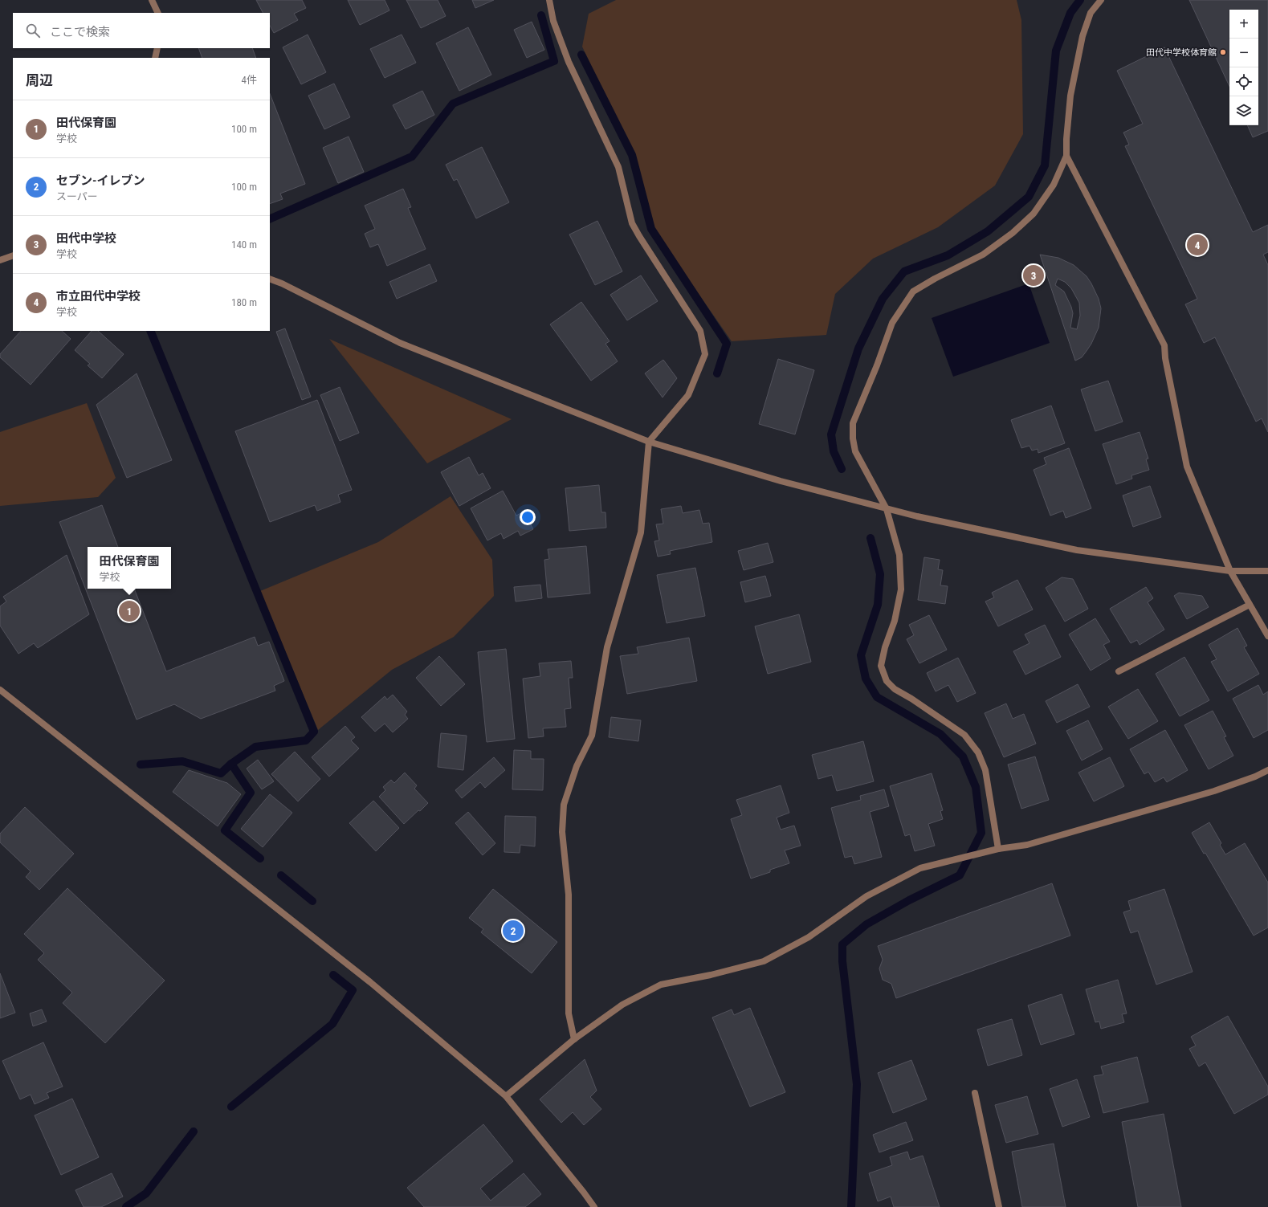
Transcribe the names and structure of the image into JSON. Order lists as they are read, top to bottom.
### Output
{
  "places": ["田代中学校体育館"],
  "page": {
    "map_buttons": ["+", "−"],
    "search": "ここで検索",
    "heading": ["周辺", "4件"],
    "list": [
      {
        "mark": "1",
        "name": "田代保育園",
        "note": "学校",
        "value": "100 m"
      },
      {
        "mark": "2",
        "name": "セブン-イレブン",
        "note": "スーパー",
        "value": "100 m"
      },
      {
        "mark": "3",
        "name": "田代中学校",
        "note": "学校",
        "value": "140 m"
      },
      {
        "mark": "4",
        "name": "市立田代中学校",
        "note": "学校",
        "value": "180 m"
      }
    ],
    "pins": [
      "4",
      "3",
      "1",
      "2"
    ],
    "popup": ["田代保育園", "学校"]
  }
}
